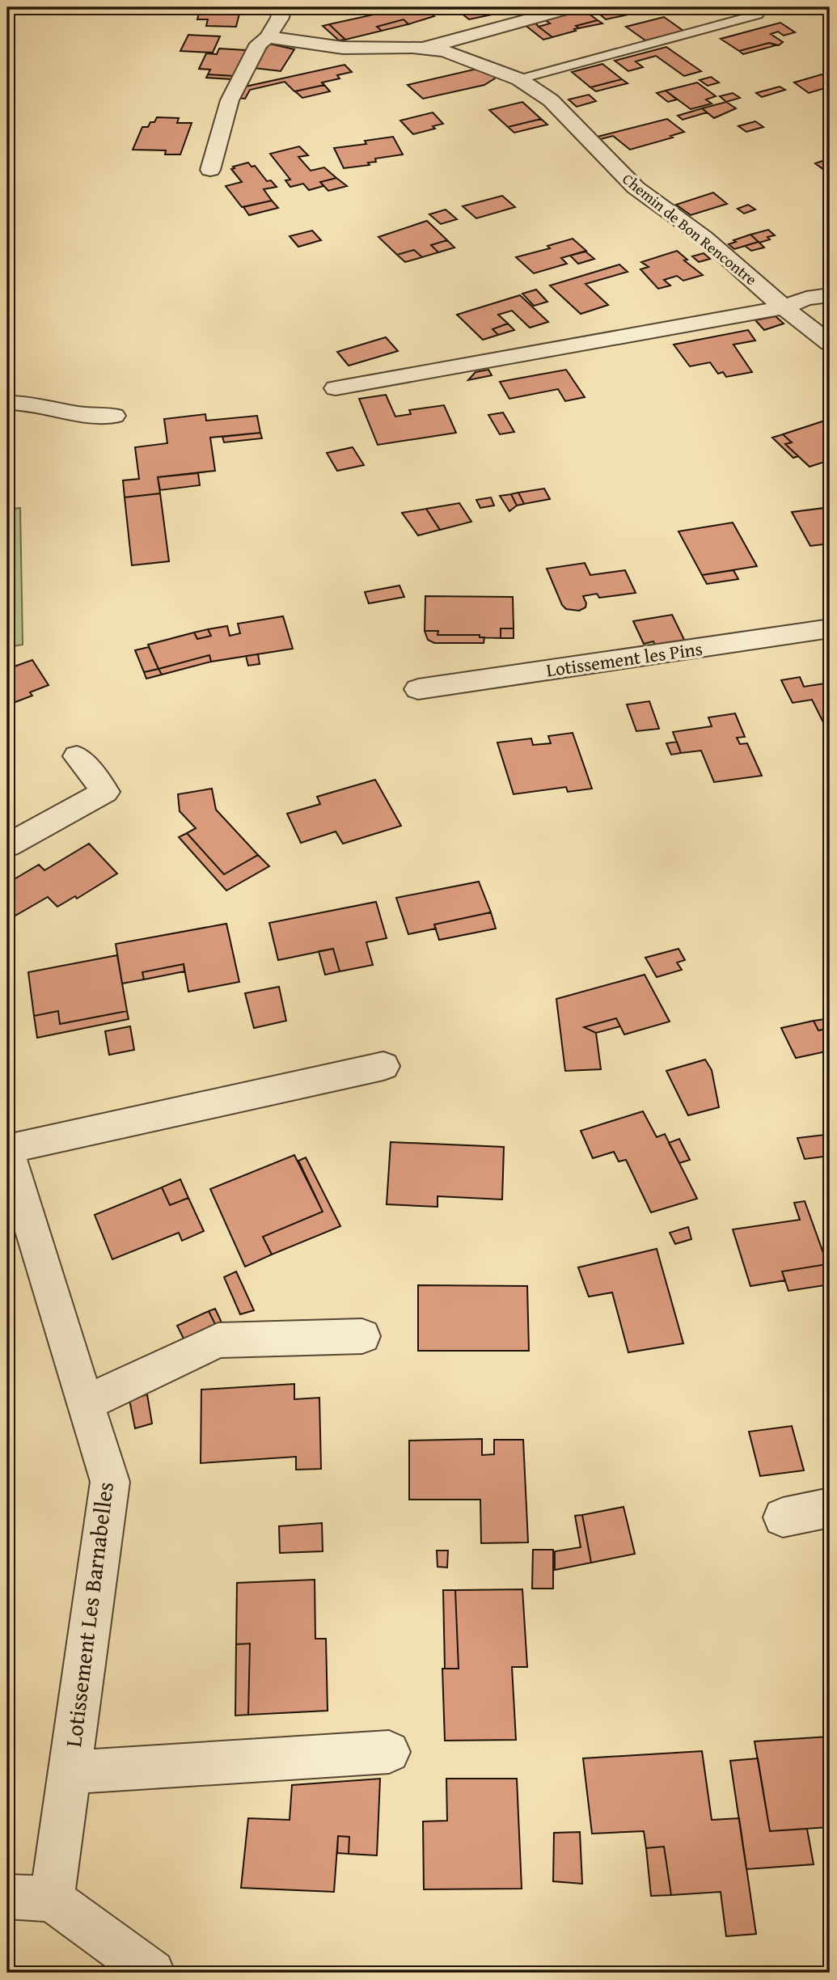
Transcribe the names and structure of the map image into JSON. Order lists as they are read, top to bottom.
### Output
{
  "streets": {
    "street": ["Chemin de Bon Rencontre", "Lotissement les Pins", "Lotissement Les Barnabelles"]
  }
}
